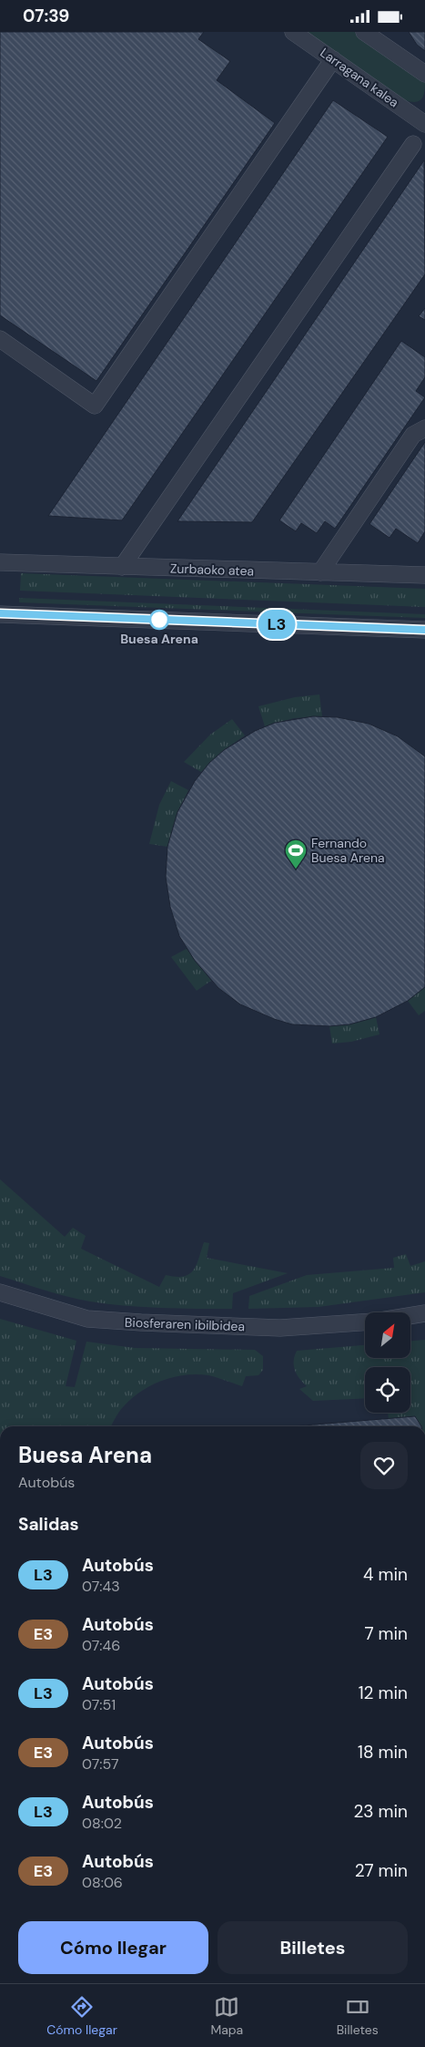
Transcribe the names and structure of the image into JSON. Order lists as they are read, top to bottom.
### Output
{
  "streets": {
    "street": ["Larragana kalea", "Zurbaoko atea", "Biosferaren ibilbidea"]
  },
  "places": {
    "other": ["Buesa Arena"],
    "sports": ["Fernando Buesa Arena"]
  },
  "lines": ["bus line L3"],
  "north": "top right",
  "page": {
    "status": "07:39",
    "on_map": "L3",
    "heading": [
      ["Buesa Arena", "Autobús"],
      "Salidas"
    ],
    "list": [
      {
        "mark": "L3",
        "name": "Autobús",
        "note": "07:43",
        "value": "4 min"
      },
      {
        "mark": "E3",
        "name": "Autobús",
        "note": "07:46",
        "value": "7 min"
      },
      {
        "mark": "L3",
        "name": "Autobús",
        "note": "07:51",
        "value": "12 min"
      },
      {
        "mark": "E3",
        "name": "Autobús",
        "note": "07:57",
        "value": "18 min"
      },
      {
        "mark": "L3",
        "name": "Autobús",
        "note": "08:02",
        "value": "23 min"
      },
      {
        "mark": "E3",
        "name": "Autobús",
        "note": "08:06",
        "value": "27 min"
      }
    ],
    "buttons": ["Cómo llegar", "Billetes"],
    "tabs": ["Cómo llegar", "Mapa", "Billetes"]
  }
}
